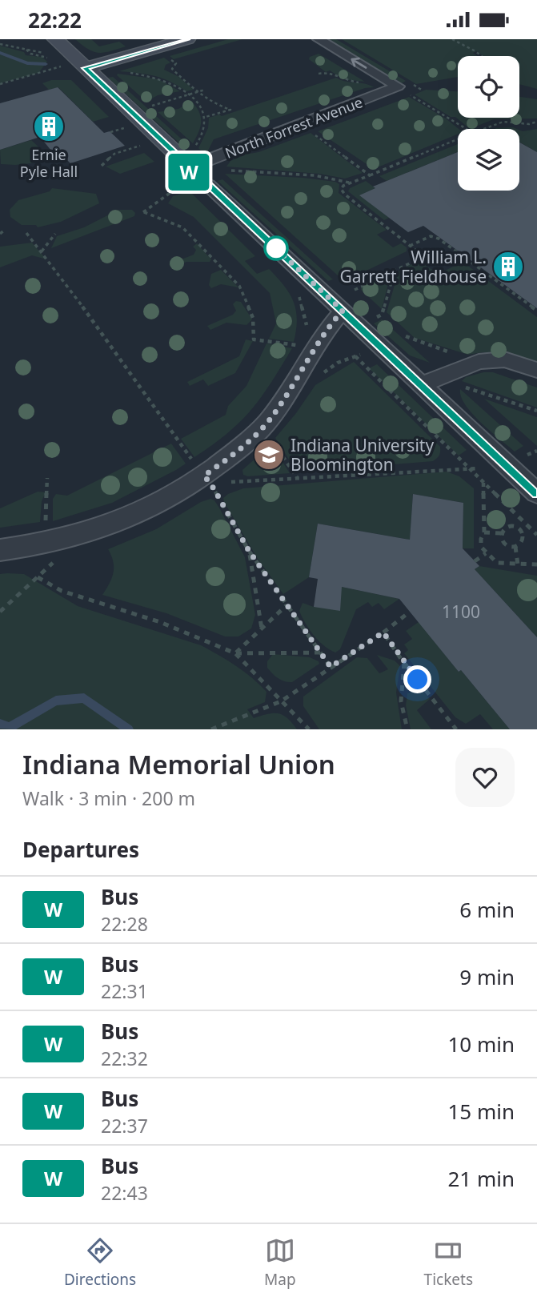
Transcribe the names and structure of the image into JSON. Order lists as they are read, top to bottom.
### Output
{
  "streets": {
    "street": ["North Forrest Avenue"]
  },
  "places": {
    "building": ["Ernie Pyle Hall", "William L. Garrett Fieldhouse"],
    "school or university": ["Indiana University Bloomington"]
  },
  "lines": ["bus line W"],
  "house_numbers": ["1100"],
  "page": {
    "status": "22:22",
    "on_map": "W",
    "heading": [
      ["Indiana Memorial Union", "Walk · 3 min · 200 m"],
      "Departures"
    ],
    "list": [
      {
        "mark": "W",
        "name": "Bus",
        "note": "22:28",
        "value": "6 min"
      },
      {
        "mark": "W",
        "name": "Bus",
        "note": "22:31",
        "value": "9 min"
      },
      {
        "mark": "W",
        "name": "Bus",
        "note": "22:32",
        "value": "10 min"
      },
      {
        "mark": "W",
        "name": "Bus",
        "note": "22:37",
        "value": "15 min"
      },
      {
        "mark": "W",
        "name": "Bus",
        "note": "22:43",
        "value": "21 min"
      }
    ],
    "tabs": ["Directions", "Map", "Tickets"]
  }
}
